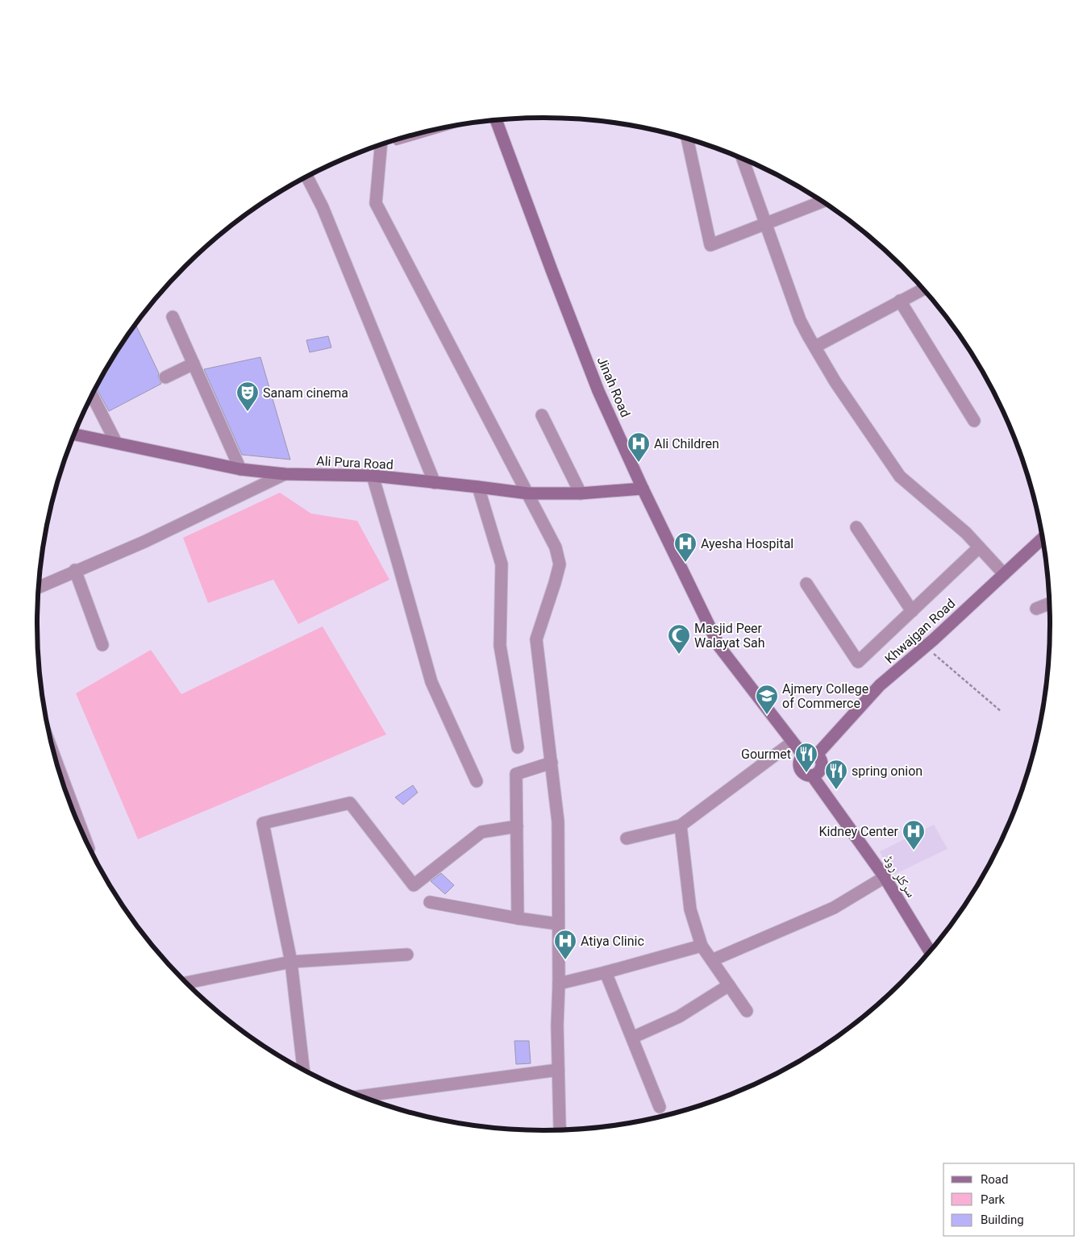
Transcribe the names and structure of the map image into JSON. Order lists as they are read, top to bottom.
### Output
{
  "streets": {
    "main road": [
      "Jinah Road",
      "Ali Pura Road",
      "Khwajgan Road",
      "سرکلر روڈ"
    ]
  },
  "crossings": [
    ["Jinah Road", "Ali Pura Road"],
    ["Jinah Road", "Khwajgan Road"],
    ["Jinah Road", "سرکلر روڈ"],
    ["Khwajgan Road", "سرکلر روڈ"]
  ],
  "places": {
    "theatre": ["Sanam cinema"],
    "hospital": [
      "Ali Children",
      "Ayesha Hospital",
      "Kidney Center",
      "Atiya Clinic"
    ],
    "mosque": ["Masjid Peer Walayat Sah"],
    "school or university": ["Ajmery College of Commerce"],
    "restaurant": ["Gourmet", "spring onion"]
  },
  "legend": ["Road", "Park", "Building"]
}
